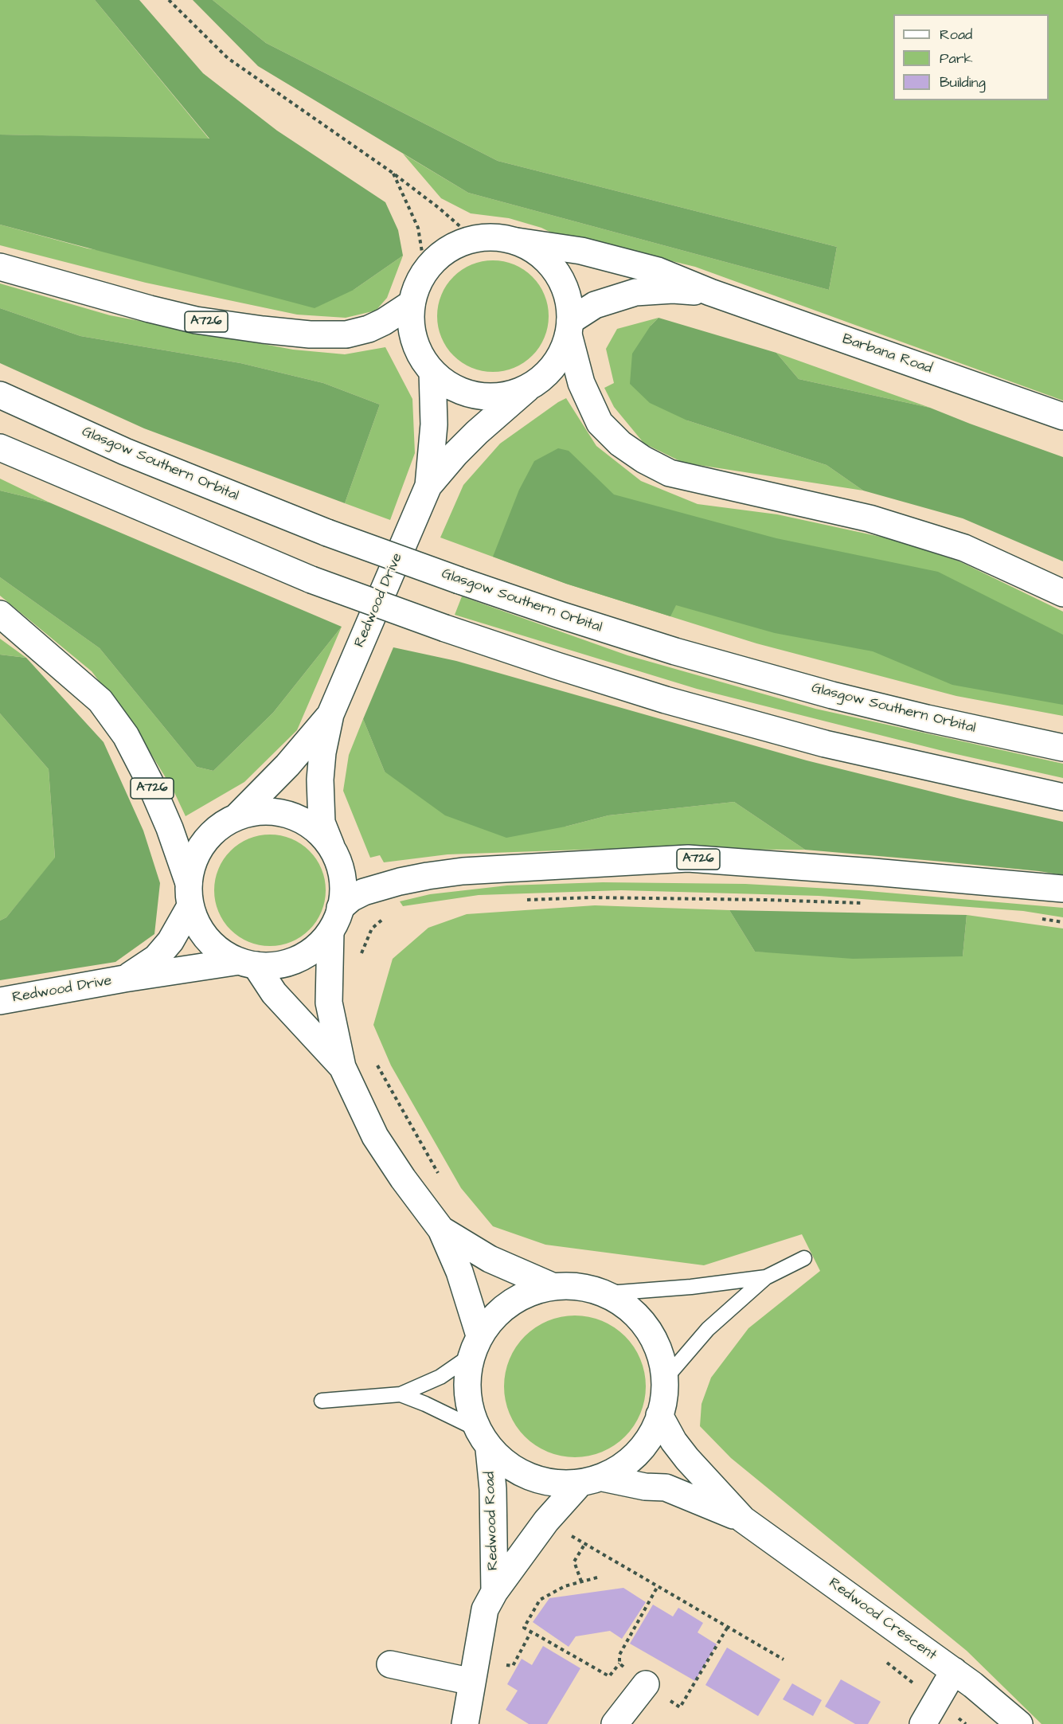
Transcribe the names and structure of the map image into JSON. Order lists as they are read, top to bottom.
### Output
{
  "streets": {
    "main road": [
      "A726",
      "Barbana Road",
      "Glasgow Southern Orbital",
      "Redwood Drive",
      "Redwood Road",
      "Redwood Crescent"
    ]
  },
  "crossings": [
    ["A726", "Barbana Road"],
    ["A726", "Redwood Drive"],
    ["Barbana Road", "Redwood Drive"],
    ["Redwood Road", "Redwood Crescent"]
  ],
  "legend": ["Road", "Park", "Building"]
}
